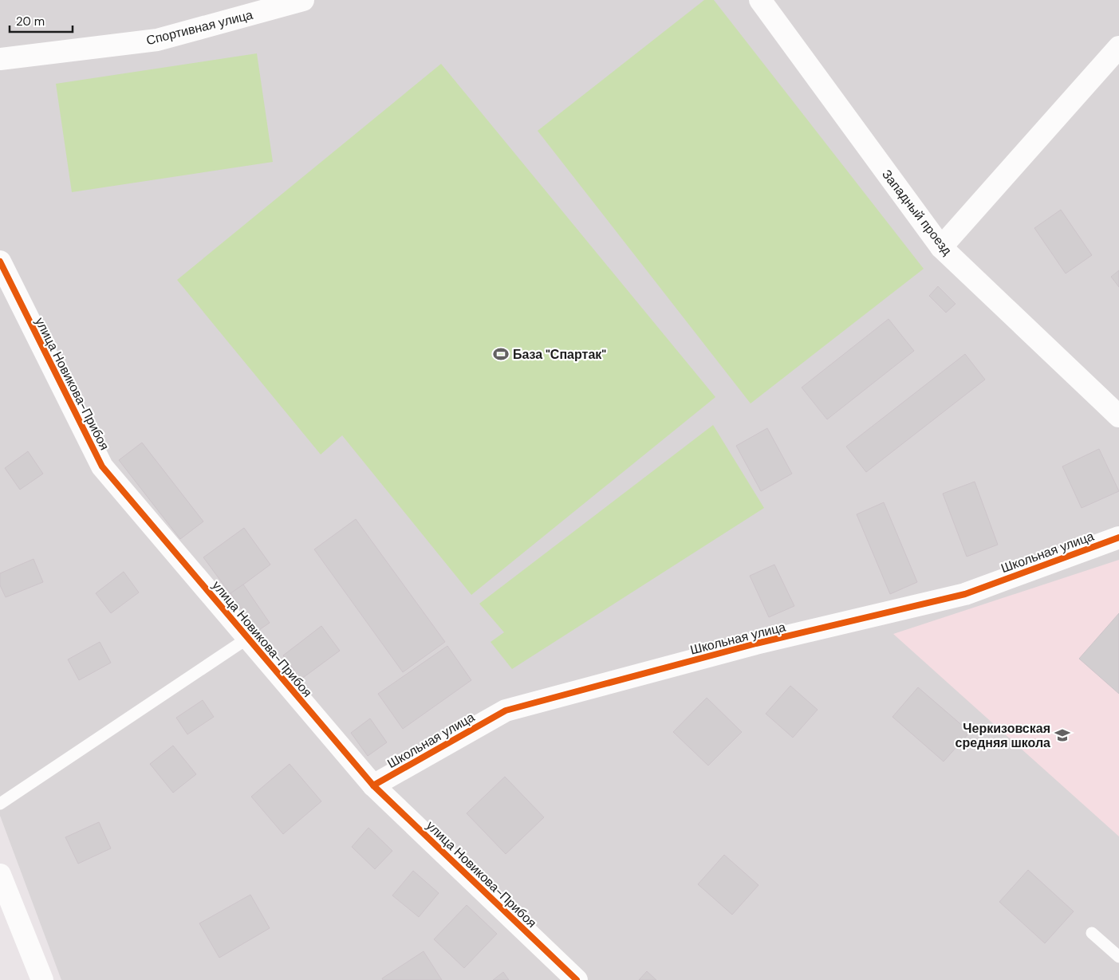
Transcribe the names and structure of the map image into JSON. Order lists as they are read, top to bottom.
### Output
{
  "streets": {
    "street": [
      "Спортивная улица",
      "Западный проезд",
      "улица Новикова-Прибоя",
      "Школьная улица"
    ]
  },
  "crossings": [
    ["улица Новикова-Прибоя", "Школьная улица"]
  ],
  "places": {
    "sports": ["База \"Спартак\""],
    "school or university": ["Черкизовская средняя школа"]
  },
  "scale_bar": "20 m"
}
